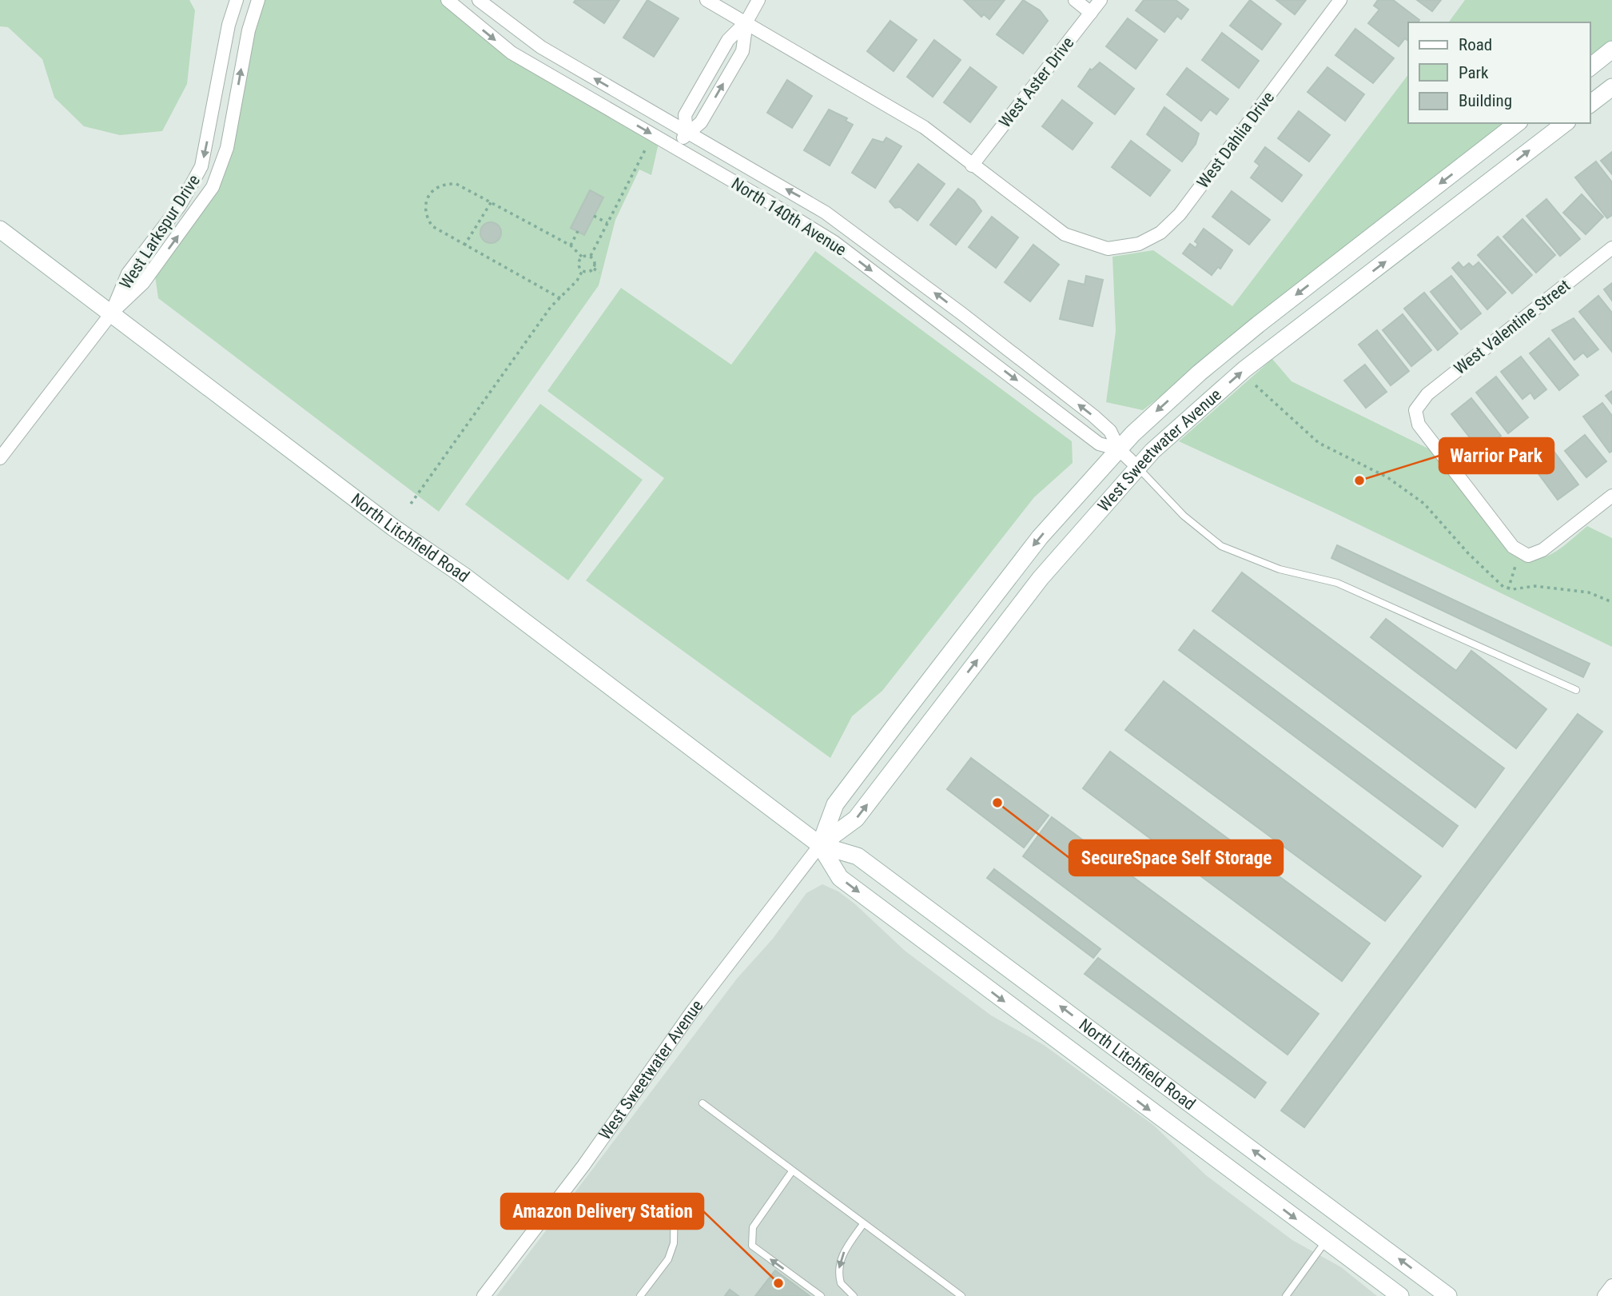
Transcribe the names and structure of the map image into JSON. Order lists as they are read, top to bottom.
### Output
{
  "streets": {
    "main road": ["West Sweetwater Avenue", "North Litchfield Road"],
    "street": [
      "West Aster Drive",
      "West Dahlia Drive",
      "North 140th Avenue",
      "West Larkspur Drive",
      "West Valentine Street"
    ]
  },
  "crossings": [
    ["West Aster Drive", "West Dahlia Drive"],
    ["North 140th Avenue", "West Sweetwater Avenue"],
    ["West Larkspur Drive", "North Litchfield Road"],
    ["West Sweetwater Avenue", "North Litchfield Road"]
  ],
  "places": ["Warrior Park", "SecureSpace Self Storage", "Amazon Delivery Station"],
  "legend": ["Road", "Park", "Building"]
}
